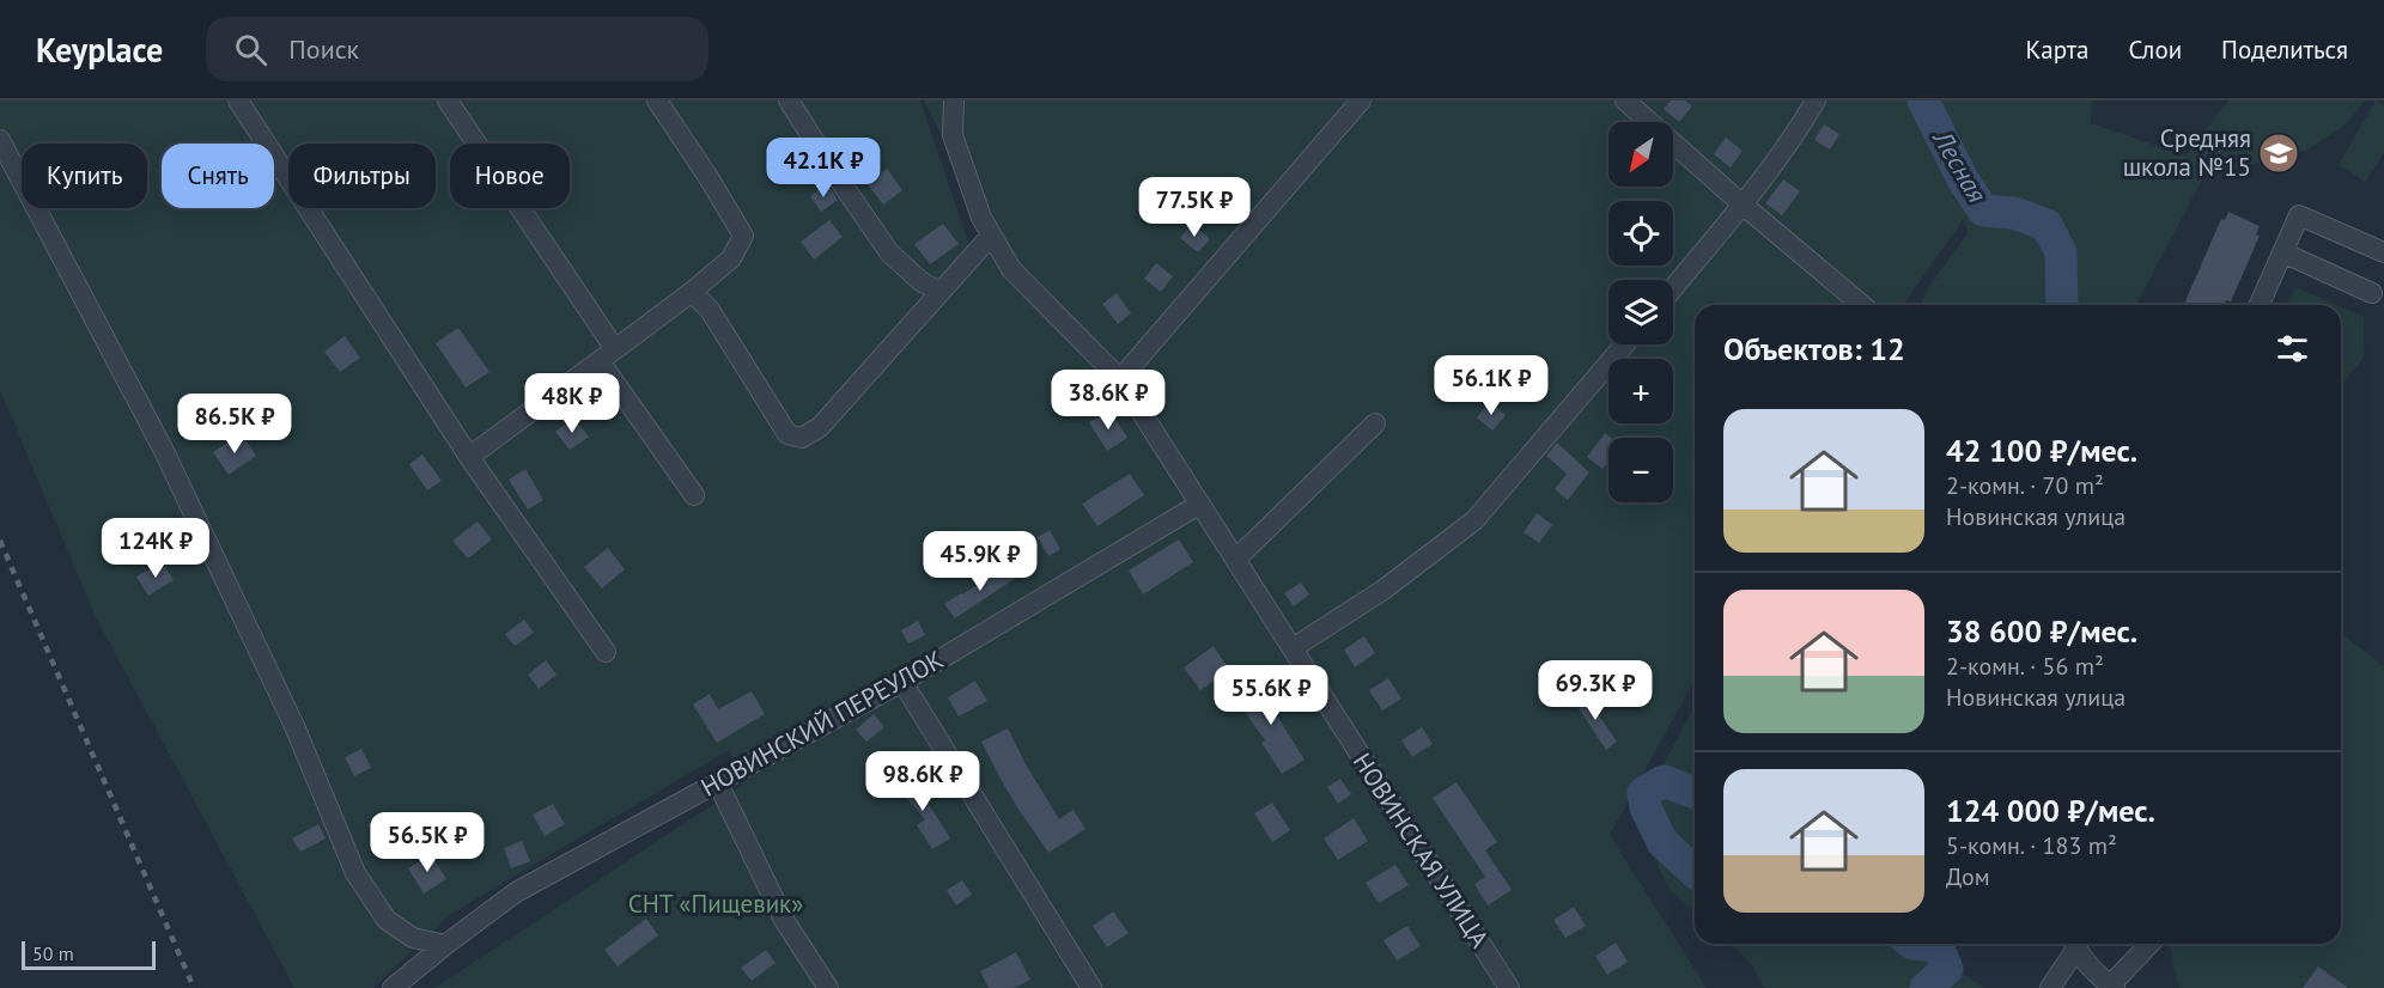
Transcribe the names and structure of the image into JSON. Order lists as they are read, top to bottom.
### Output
{
  "streets": {
    "street": ["НОВИНСКИЙ ПЕРЕУЛОК", "НОВИНСКАЯ УЛИЦА"]
  },
  "crossings": [
    ["НОВИНСКИЙ ПЕРЕУЛОК", "НОВИНСКАЯ УЛИЦА"]
  ],
  "water": ["Лесная"],
  "parks": ["СНТ «Пищевик»"],
  "places": {
    "school or university": ["Средняя школа №15"]
  },
  "scale_bar": "50 m",
  "north": "bottom left",
  "page": {
    "header": "Keyplace",
    "search": "Поиск",
    "nav": ["Карта", "Слои", "Поделиться"],
    "map_buttons": ["+", "−"],
    "price": [
      "42.1K ₽",
      "77.5K ₽",
      "56.1K ₽",
      "38.6K ₽",
      "48K ₽",
      "86.5K ₽",
      "124K ₽",
      "45.9K ₽",
      "69.3K ₽",
      "55.6K ₽",
      "98.6K ₽",
      "56.5K ₽"
    ],
    "chip": [
      "Купить",
      "Снять",
      "Фильтры",
      "Новое"
    ],
    "heading": "Объектов: 12",
    "list": [
      {
        "name": "42 100 ₽/мес.",
        "note": "2-комн. · 70 m² · Новинская улица"
      },
      {
        "name": "38 600 ₽/мес.",
        "note": "2-комн. · 56 m² · Новинская улица"
      },
      {
        "name": "124 000 ₽/мес.",
        "note": "5-комн. · 183 m² · Дом"
      }
    ],
    "scale": "50 m"
  }
}
